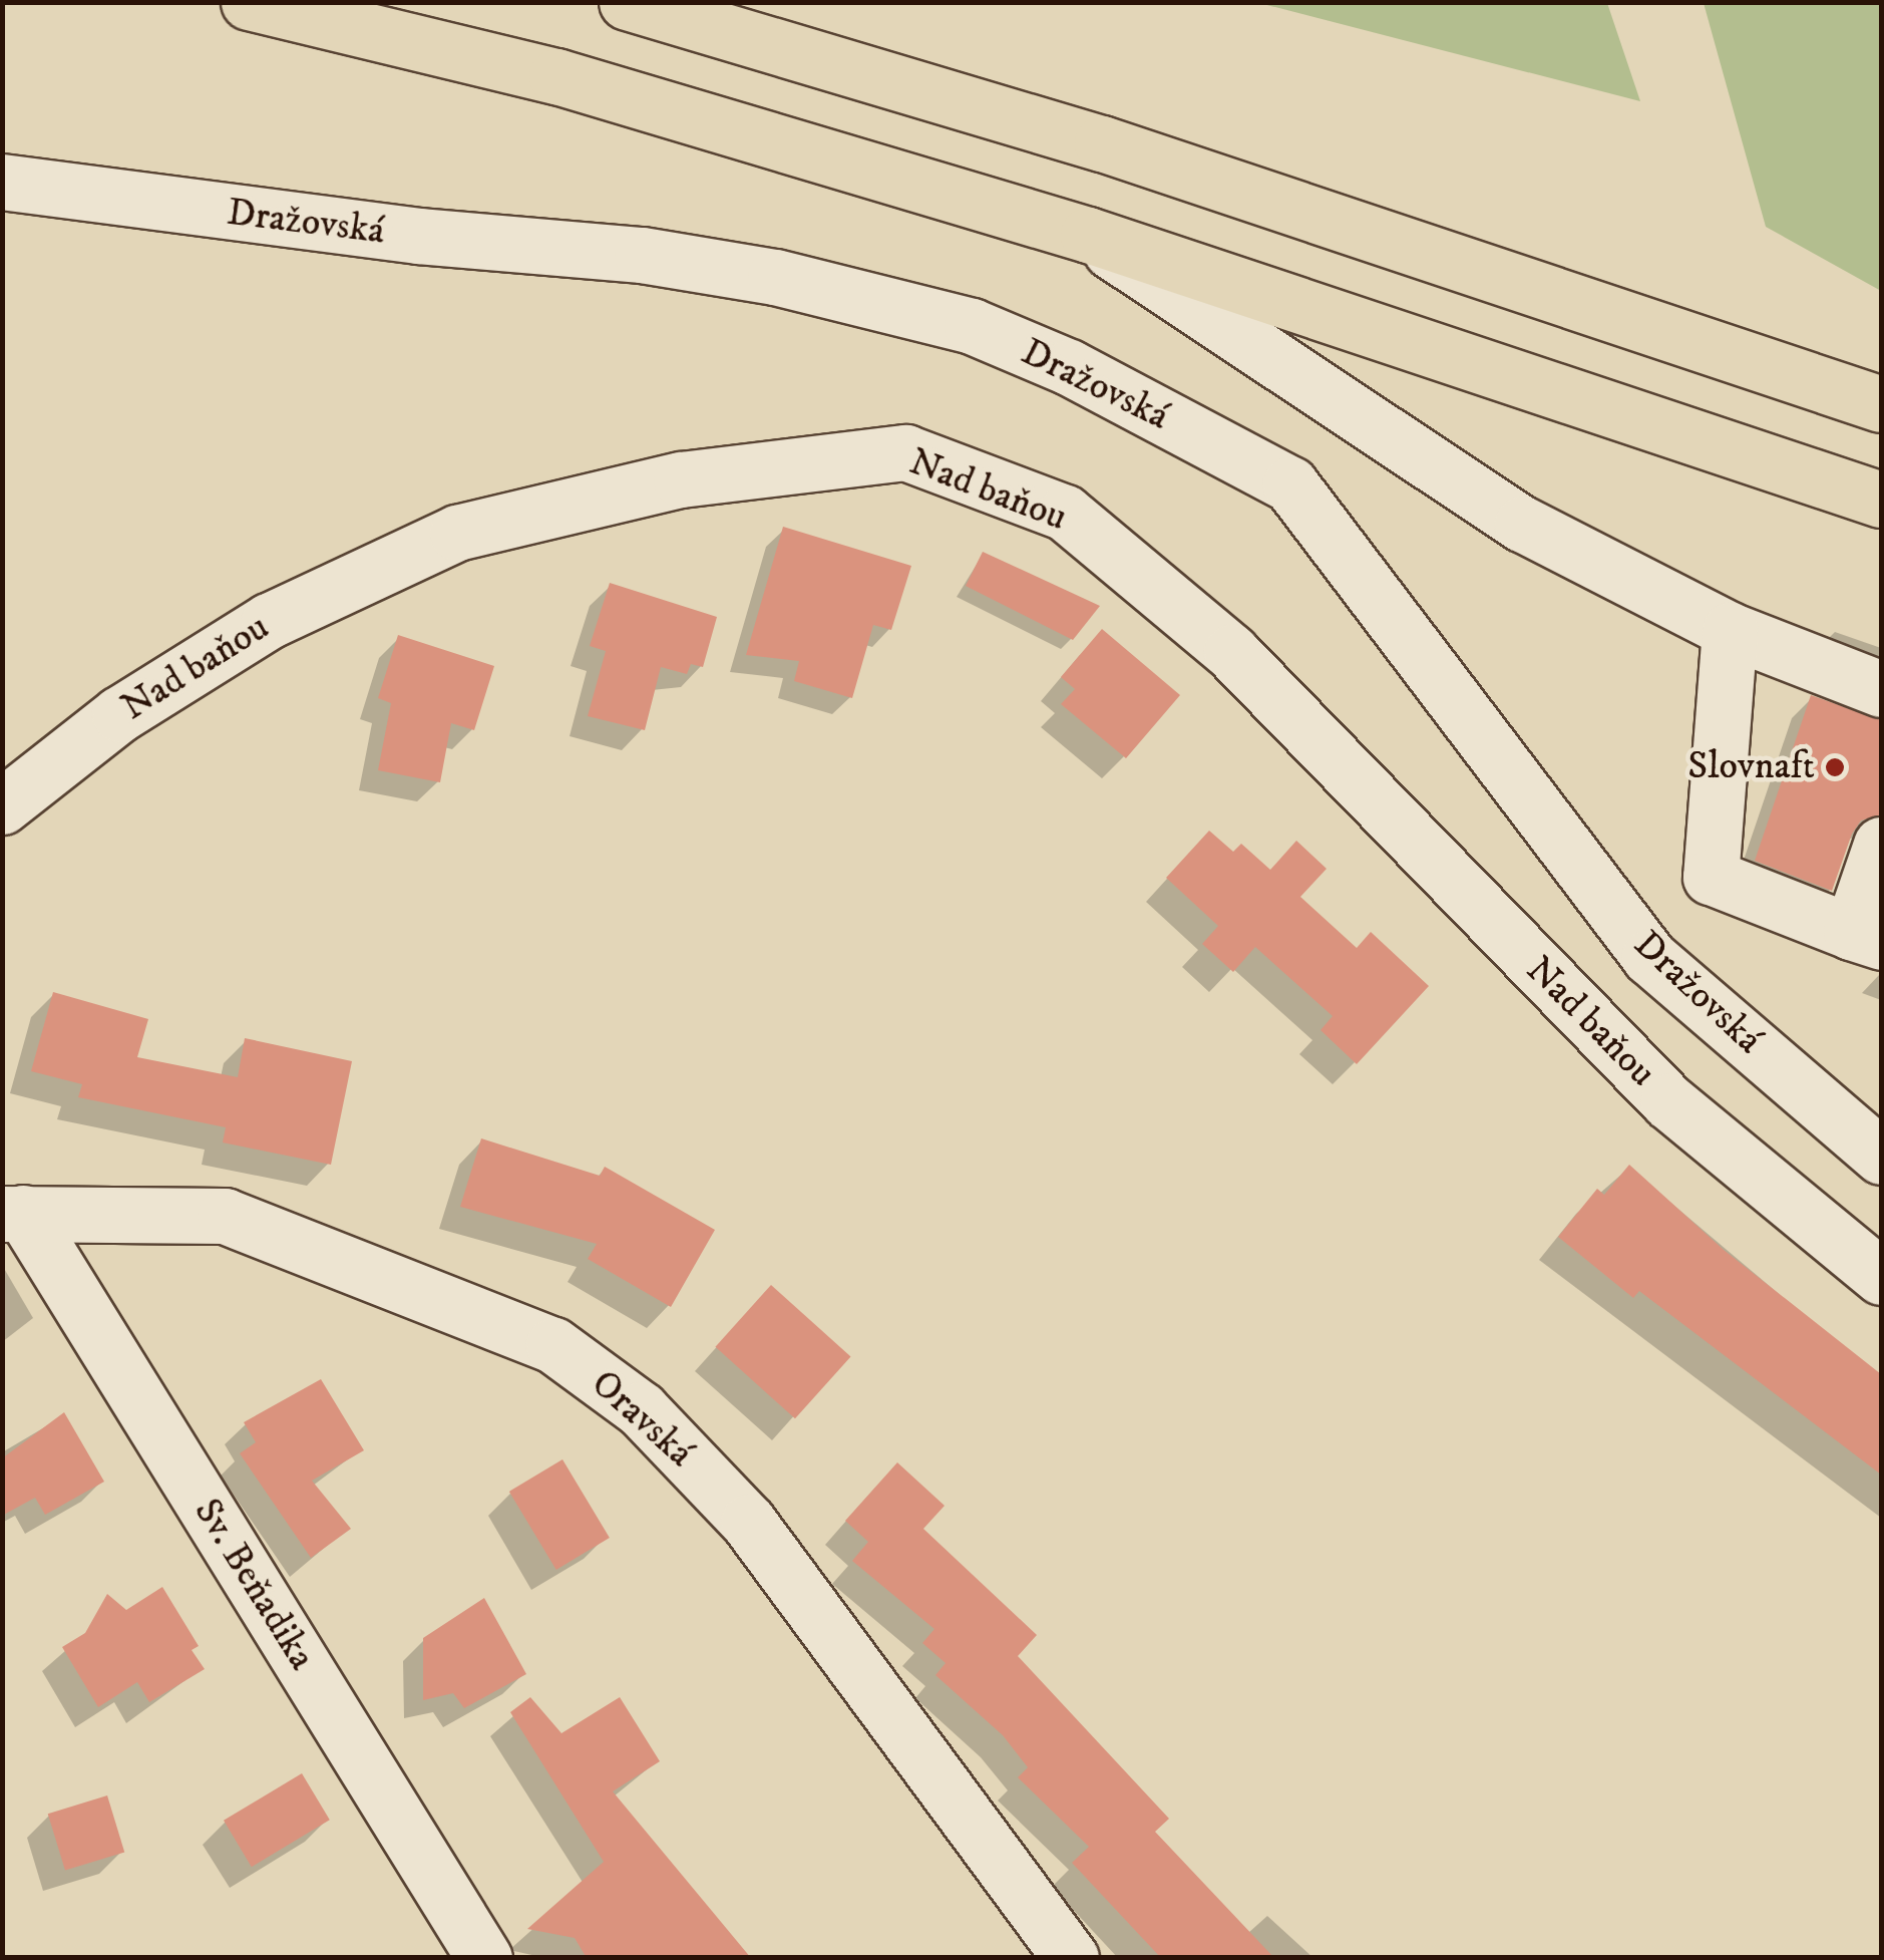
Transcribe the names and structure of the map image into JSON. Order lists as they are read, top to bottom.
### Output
{
  "streets": {
    "street": [
      "Dražovská",
      "Nad baňou",
      "Oravská",
      "Sv. Beňadika"
    ]
  },
  "crossings": [
    ["Oravská", "Sv. Beňadika"]
  ],
  "places": ["Slovnaft"]
}
